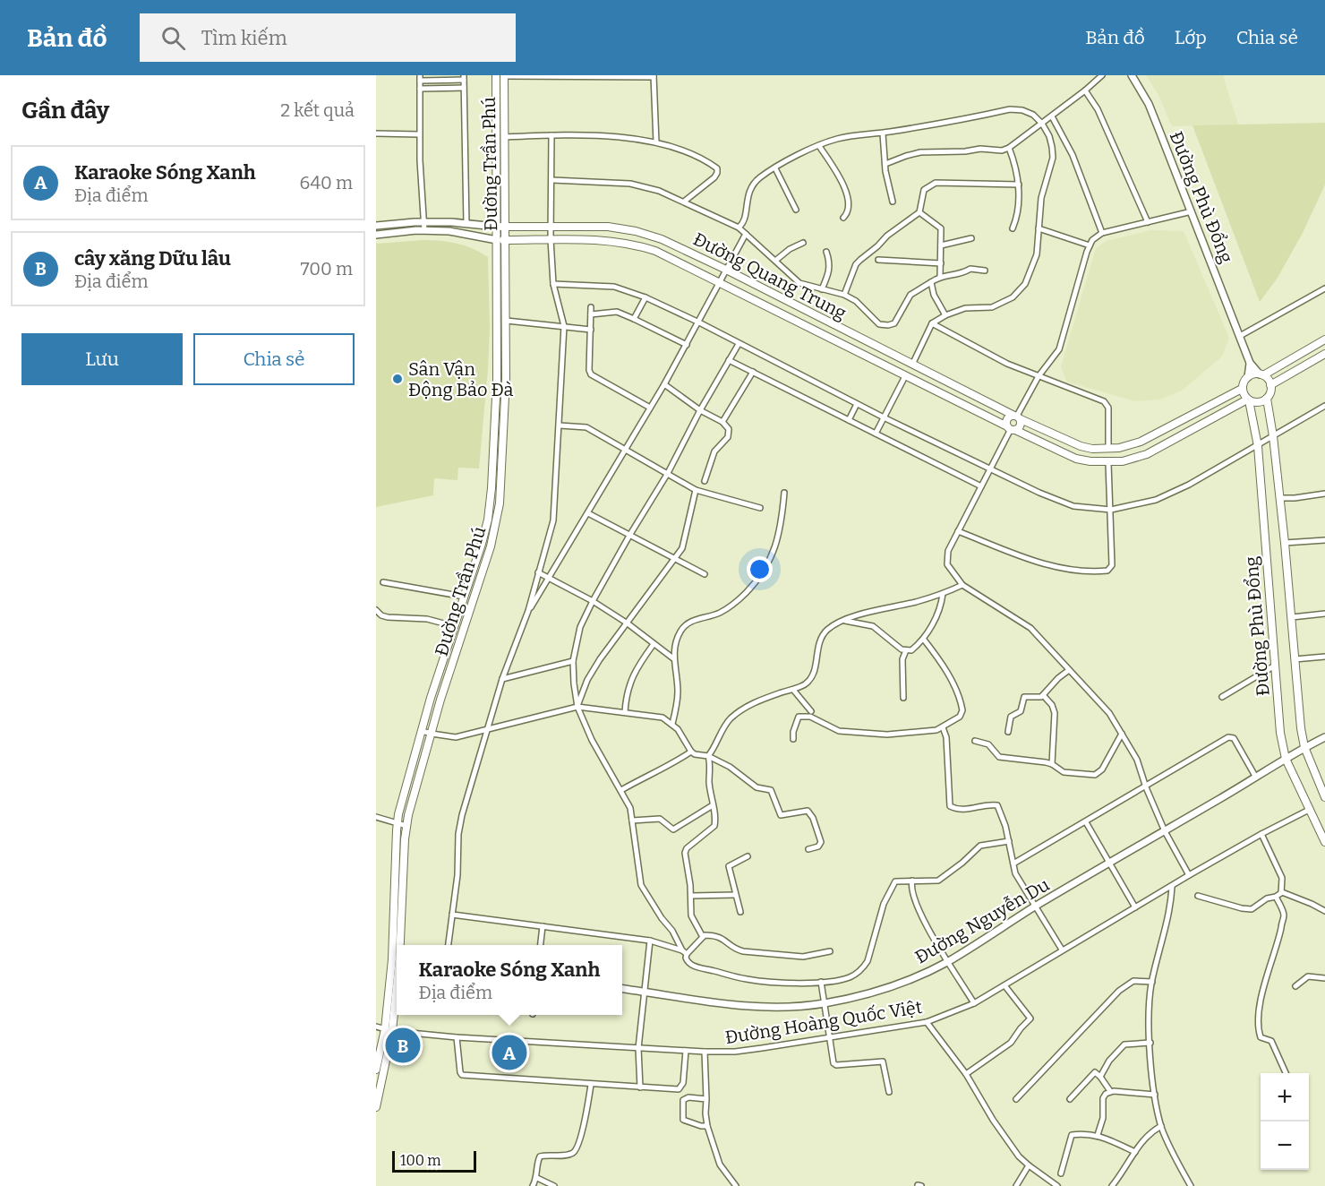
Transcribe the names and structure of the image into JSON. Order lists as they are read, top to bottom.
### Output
{
  "streets": {
    "main road": ["Đường Trần Phú", "Đường Phù Đổng", "Đường Quang Trung"],
    "street": ["Đường Nguyễn Du", "Đường Hoàng Quốc Việt"]
  },
  "crossings": [
    ["Đường Trần Phú", "Đường Quang Trung"],
    ["Đường Trần Phú", "Đường Hoàng Quốc Việt"],
    ["Đường Phù Đổng", "Đường Quang Trung"],
    ["Đường Phù Đổng", "Đường Nguyễn Du"],
    ["Đường Phù Đổng", "Đường Hoàng Quốc Việt"]
  ],
  "places": ["Sân Vận Động Bảo Đà"],
  "scale_bar": "100 m",
  "page": {
    "header": "Bản đồ",
    "search": "Tìm kiếm",
    "nav": ["Bản đồ", "Lớp", "Chia sẻ"],
    "heading": ["Gần đây", "2 kết quả"],
    "list": [
      {
        "mark": "A",
        "name": "Karaoke Sóng Xanh",
        "note": "Địa điểm",
        "value": "640 m"
      },
      {
        "mark": "B",
        "name": "cây xăng Dữu lâu",
        "note": "Địa điểm",
        "value": "700 m"
      }
    ],
    "buttons": ["Lưu", "Chia sẻ"],
    "popup": ["Karaoke Sóng Xanh", "Địa điểm"],
    "pins": ["B", "A"],
    "map_buttons": ["+", "−"],
    "scale": "100 m"
  }
}
